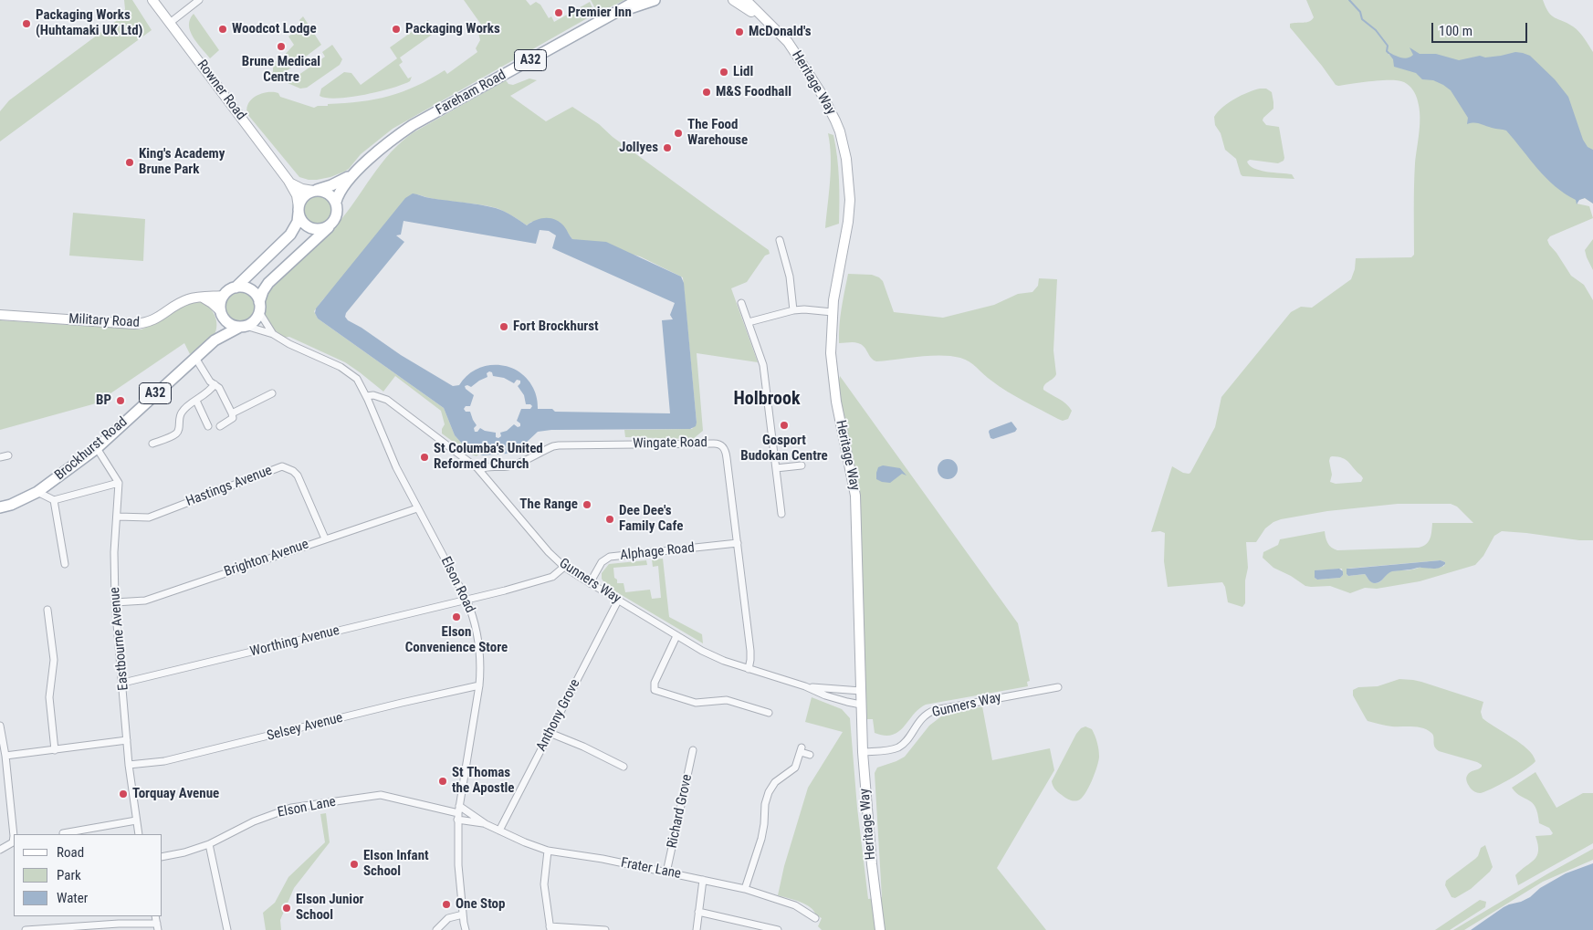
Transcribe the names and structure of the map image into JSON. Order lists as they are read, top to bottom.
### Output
{
  "streets": {
    "main road": ["A32", "Fareham Road", "Brockhurst Road"],
    "street": [
      "Heritage Way",
      "Rowner Road",
      "Military Road",
      "Wingate Road",
      "Hastings Avenue",
      "Alphage Road",
      "Brighton Avenue",
      "Gunners Way",
      "Elson Road",
      "Eastbourne Avenue",
      "Worthing Avenue",
      "Anthony Grove",
      "Selsey Avenue",
      "Elson Lane",
      "Richard Grove",
      "Frater Lane"
    ]
  },
  "crossings": [
    ["Heritage Way", "Gunners Way"],
    ["Rowner Road", "Fareham Road"],
    ["Military Road", "Brockhurst Road"],
    ["Military Road", "Elson Road"],
    ["Wingate Road", "Alphage Road"],
    ["Wingate Road", "Gunners Way"],
    ["Brockhurst Road", "Elson Road"],
    ["Hastings Avenue", "Brighton Avenue"],
    ["Hastings Avenue", "Eastbourne Avenue"],
    ["Alphage Road", "Gunners Way"],
    ["Brighton Avenue", "Elson Road"],
    ["Brighton Avenue", "Eastbourne Avenue"],
    ["Gunners Way", "Elson Road"],
    ["Gunners Way", "Worthing Avenue"],
    ["Gunners Way", "Anthony Grove"],
    ["Elson Road", "Worthing Avenue"],
    ["Elson Road", "Selsey Avenue"],
    ["Elson Road", "Elson Lane"],
    ["Elson Road", "Frater Lane"],
    ["Eastbourne Avenue", "Worthing Avenue"],
    ["Eastbourne Avenue", "Selsey Avenue"],
    ["Anthony Grove", "Frater Lane"],
    ["Elson Lane", "Frater Lane"],
    ["Richard Grove", "Frater Lane"]
  ],
  "districts": ["Holbrook"],
  "places": [
    "Premier Inn",
    "Packaging Works (Huhtamaki UK Ltd)",
    "Woodcot Lodge",
    "Packaging Works",
    "McDonald's",
    "Brune Medical Centre",
    "Lidl",
    "M&S Foodhall",
    "The Food Warehouse",
    "Jollyes",
    "King's Academy Brune Park",
    "Fort Brockhurst",
    "BP",
    "Gosport Budokan Centre",
    "St Columba's United Reformed Church",
    "The Range",
    "Dee Dee's Family Cafe",
    "Elson Convenience Store",
    "St Thomas the Apostle",
    "Torquay Avenue",
    "Elson Infant School",
    "One Stop",
    "Elson Junior School"
  ],
  "legend": ["Road", "Park", "Water"],
  "scale_bar": "100 m"
}
